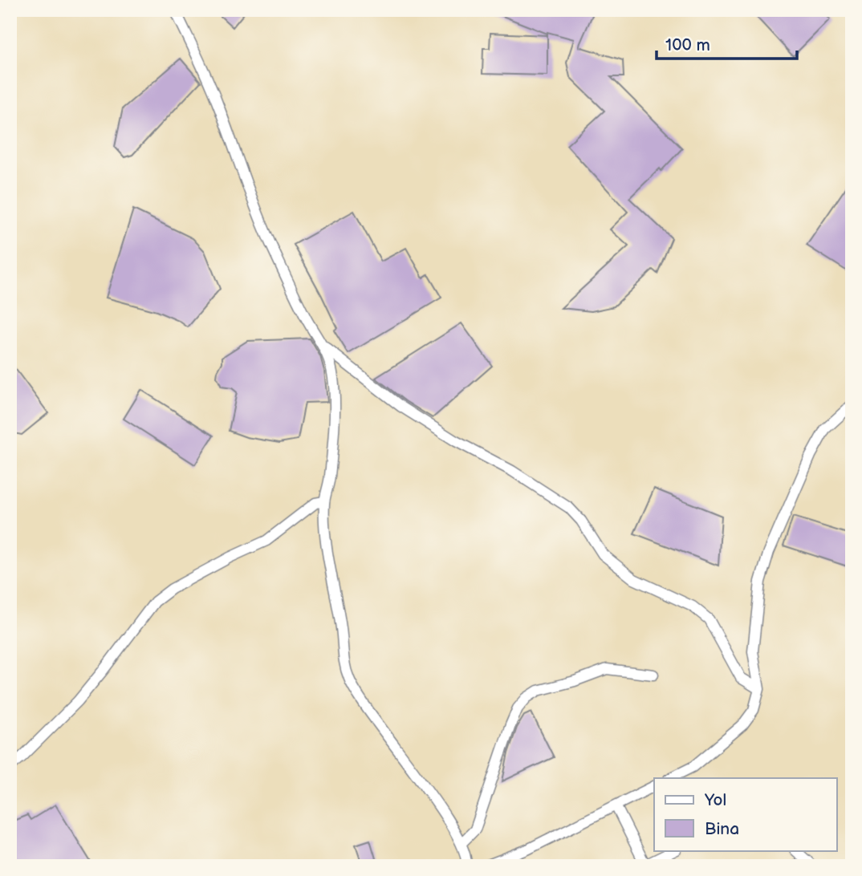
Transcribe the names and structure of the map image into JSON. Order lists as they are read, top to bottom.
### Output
{
  "legend": ["Yol", "Bina"],
  "scale_bar": "100 m"
}
